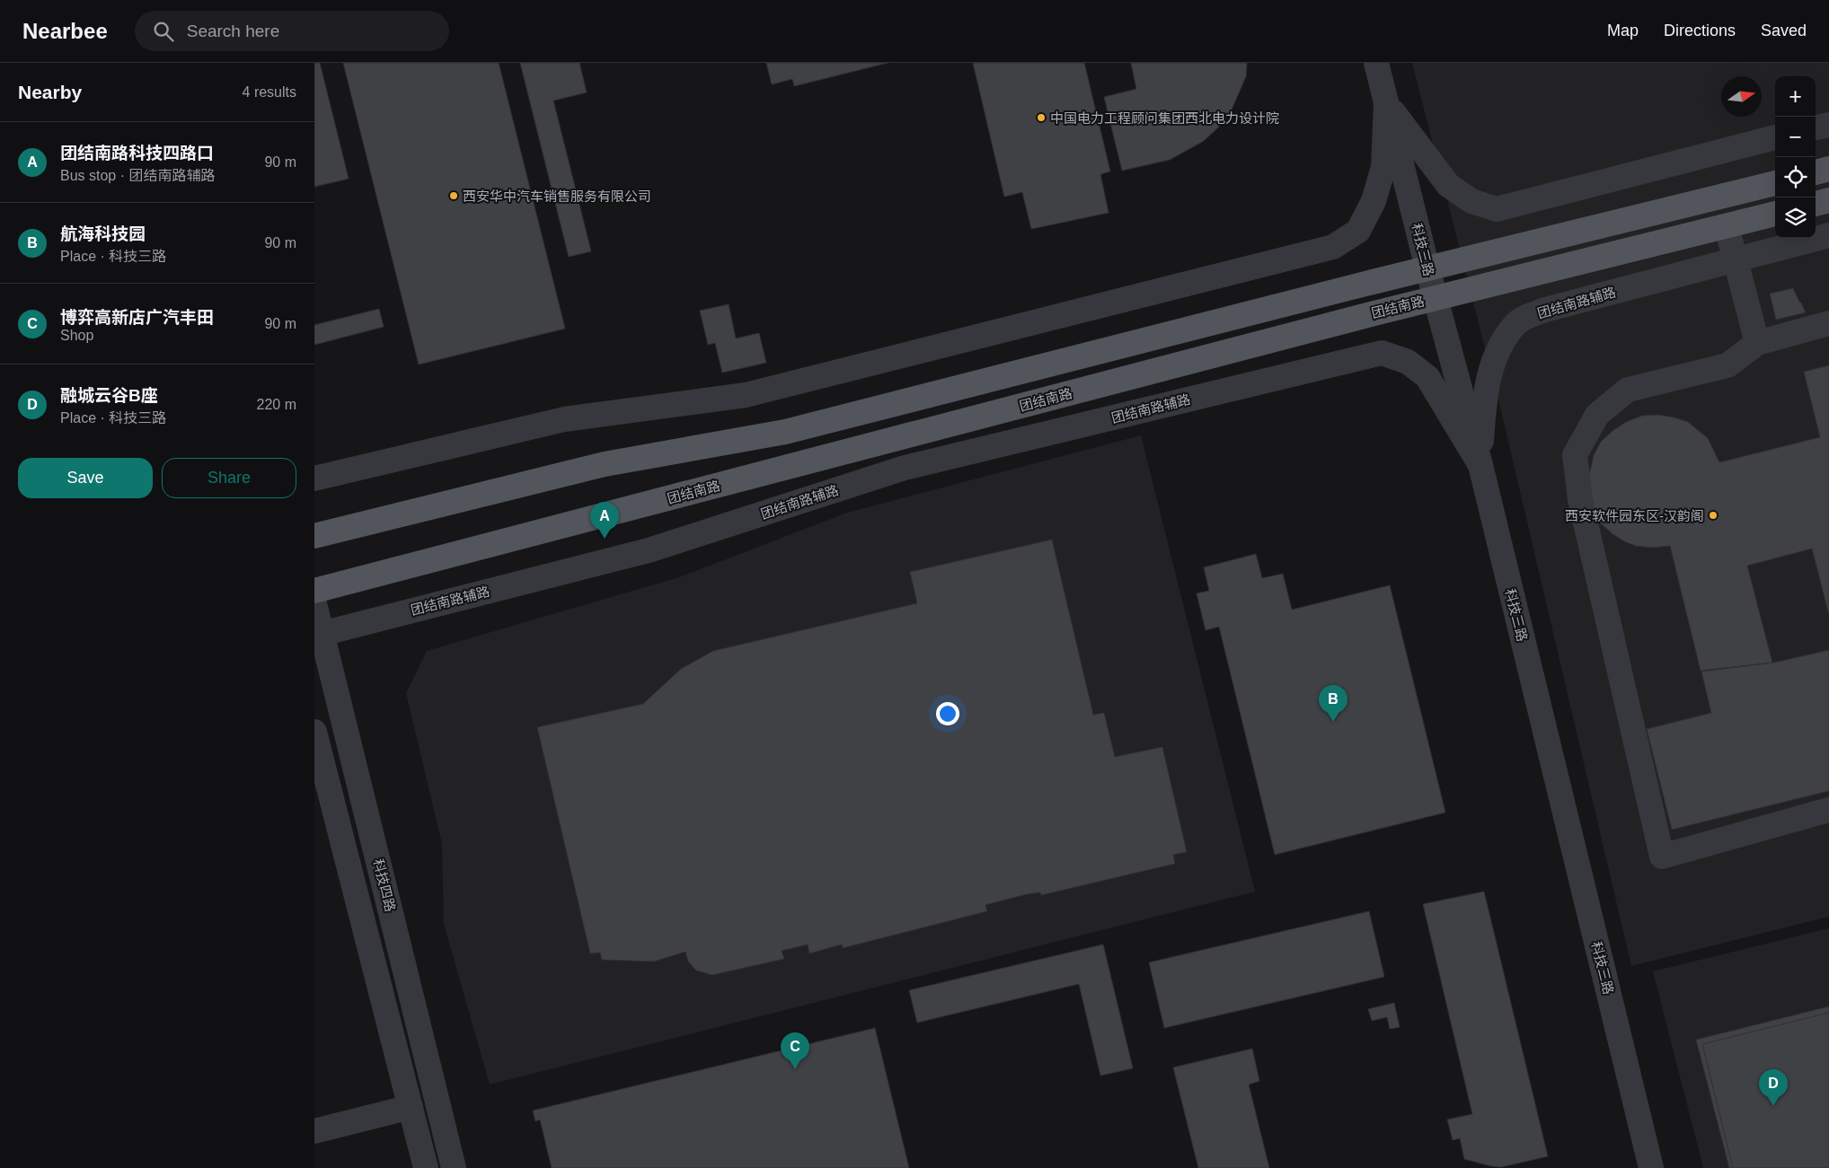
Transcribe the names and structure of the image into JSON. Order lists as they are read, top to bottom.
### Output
{
  "streets": {
    "main road": ["团结南路"],
    "street": ["科技三路", "团结南路辅路", "科技四路"]
  },
  "crossings": [
    ["科技三路", "团结南路辅路"],
    ["科技三路", "团结南路"],
    ["团结南路辅路", "科技四路"]
  ],
  "places": ["中国电力工程顾问集团西北电力设计院", "西安华中汽车销售服务有限公司", "西安软件园东区-汉韵阁"],
  "north": "right",
  "page": {
    "header": "Nearbee",
    "search": "Search here",
    "nav": ["Map", "Directions", "Saved"],
    "heading": ["Nearby", "4 results"],
    "map_buttons": ["+", "−"],
    "list": [
      {
        "mark": "A",
        "name": "团结南路科技四路口",
        "note": "Bus stop · 团结南路辅路",
        "value": "90 m"
      },
      {
        "mark": "B",
        "name": "航海科技园",
        "note": "Place · 科技三路",
        "value": "90 m"
      },
      {
        "mark": "C",
        "name": "博弈高新店广汽丰田",
        "note": "Shop",
        "value": "90 m"
      },
      {
        "mark": "D",
        "name": "融城云谷B座",
        "note": "Place · 科技三路",
        "value": "220 m"
      }
    ],
    "buttons": ["Save", "Share"],
    "pins": [
      "A",
      "B",
      "C",
      "D"
    ]
  }
}
